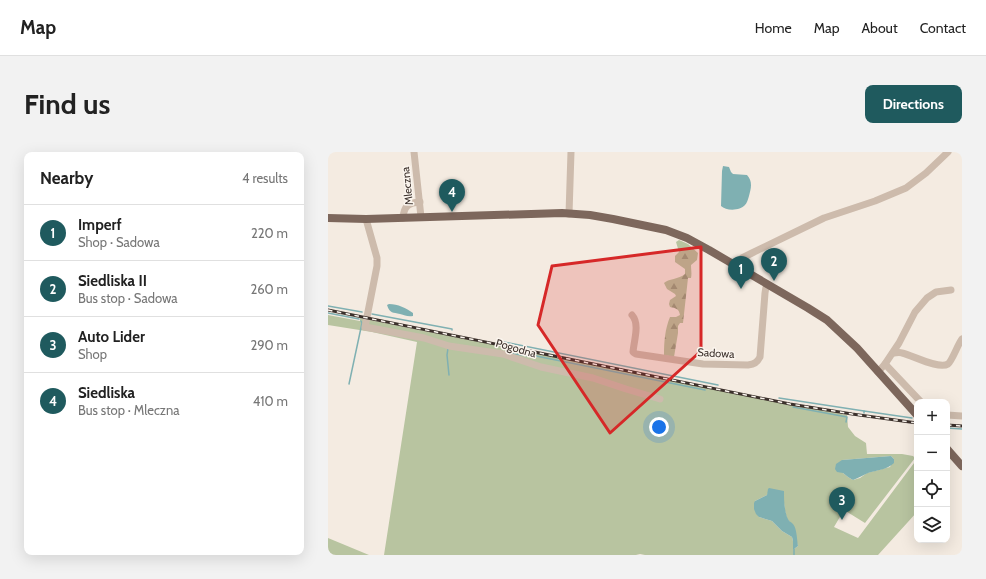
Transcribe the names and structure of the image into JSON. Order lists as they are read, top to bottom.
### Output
{
  "streets": {
    "street": ["Mleczna", "Pogodna", "Sadowa"]
  },
  "page": {
    "header": "Map",
    "nav": [
      "Home",
      "Map",
      "About",
      "Contact"
    ],
    "buttons": "Directions",
    "title": "Find us",
    "heading": ["Nearby", "4 results"],
    "pins": [
      "4",
      "2",
      "1",
      "3"
    ],
    "list": [
      {
        "mark": "1",
        "name": "Imperf",
        "note": "Shop · Sadowa",
        "value": "220 m"
      },
      {
        "mark": "2",
        "name": "Siedliska II",
        "note": "Bus stop · Sadowa",
        "value": "260 m"
      },
      {
        "mark": "3",
        "name": "Auto Lider",
        "note": "Shop",
        "value": "290 m"
      },
      {
        "mark": "4",
        "name": "Siedliska",
        "note": "Bus stop · Mleczna",
        "value": "410 m"
      }
    ],
    "map_buttons": ["+", "−"]
  }
}
